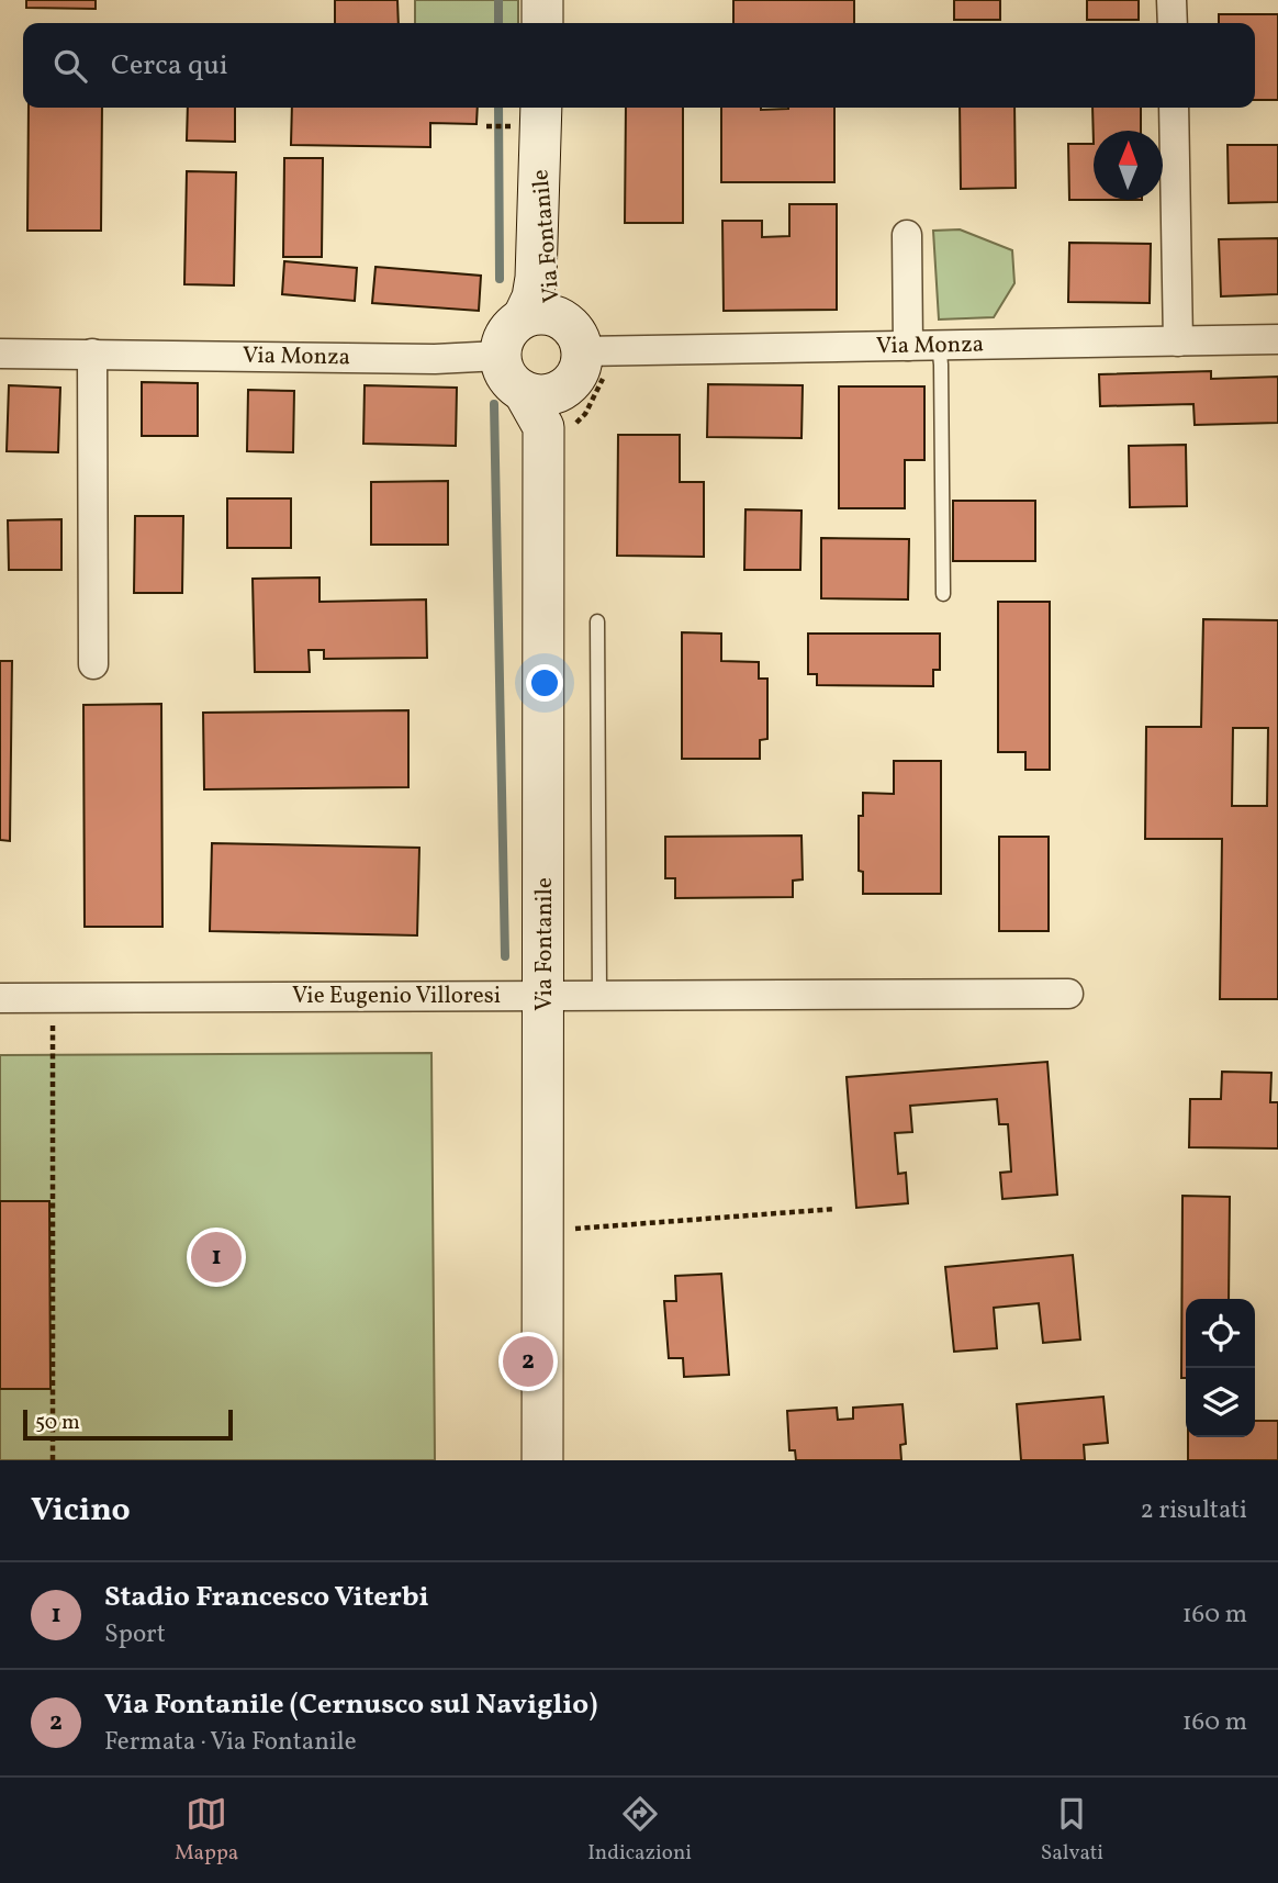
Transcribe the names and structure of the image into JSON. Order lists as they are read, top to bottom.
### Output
{
  "streets": {
    "street": ["Via Fontanile", "Via Monza", "Vie Eugenio Villoresi"]
  },
  "crossings": [
    ["Via Fontanile", "Via Monza"],
    ["Via Fontanile", "Vie Eugenio Villoresi"]
  ],
  "scale_bar": "50 m",
  "north": "top",
  "page": {
    "search": "Cerca qui",
    "pins": ["1", "2"],
    "scale": "50 m",
    "heading": ["Vicino", "2 risultati"],
    "list": [
      {
        "mark": "1",
        "name": "Stadio Francesco Viterbi",
        "note": "Sport",
        "value": "160 m"
      },
      {
        "mark": "2",
        "name": "Via Fontanile (Cernusco sul Naviglio)",
        "note": "Fermata · Via Fontanile",
        "value": "160 m"
      }
    ],
    "nav": ["Mappa", "Indicazioni", "Salvati"]
  }
}
